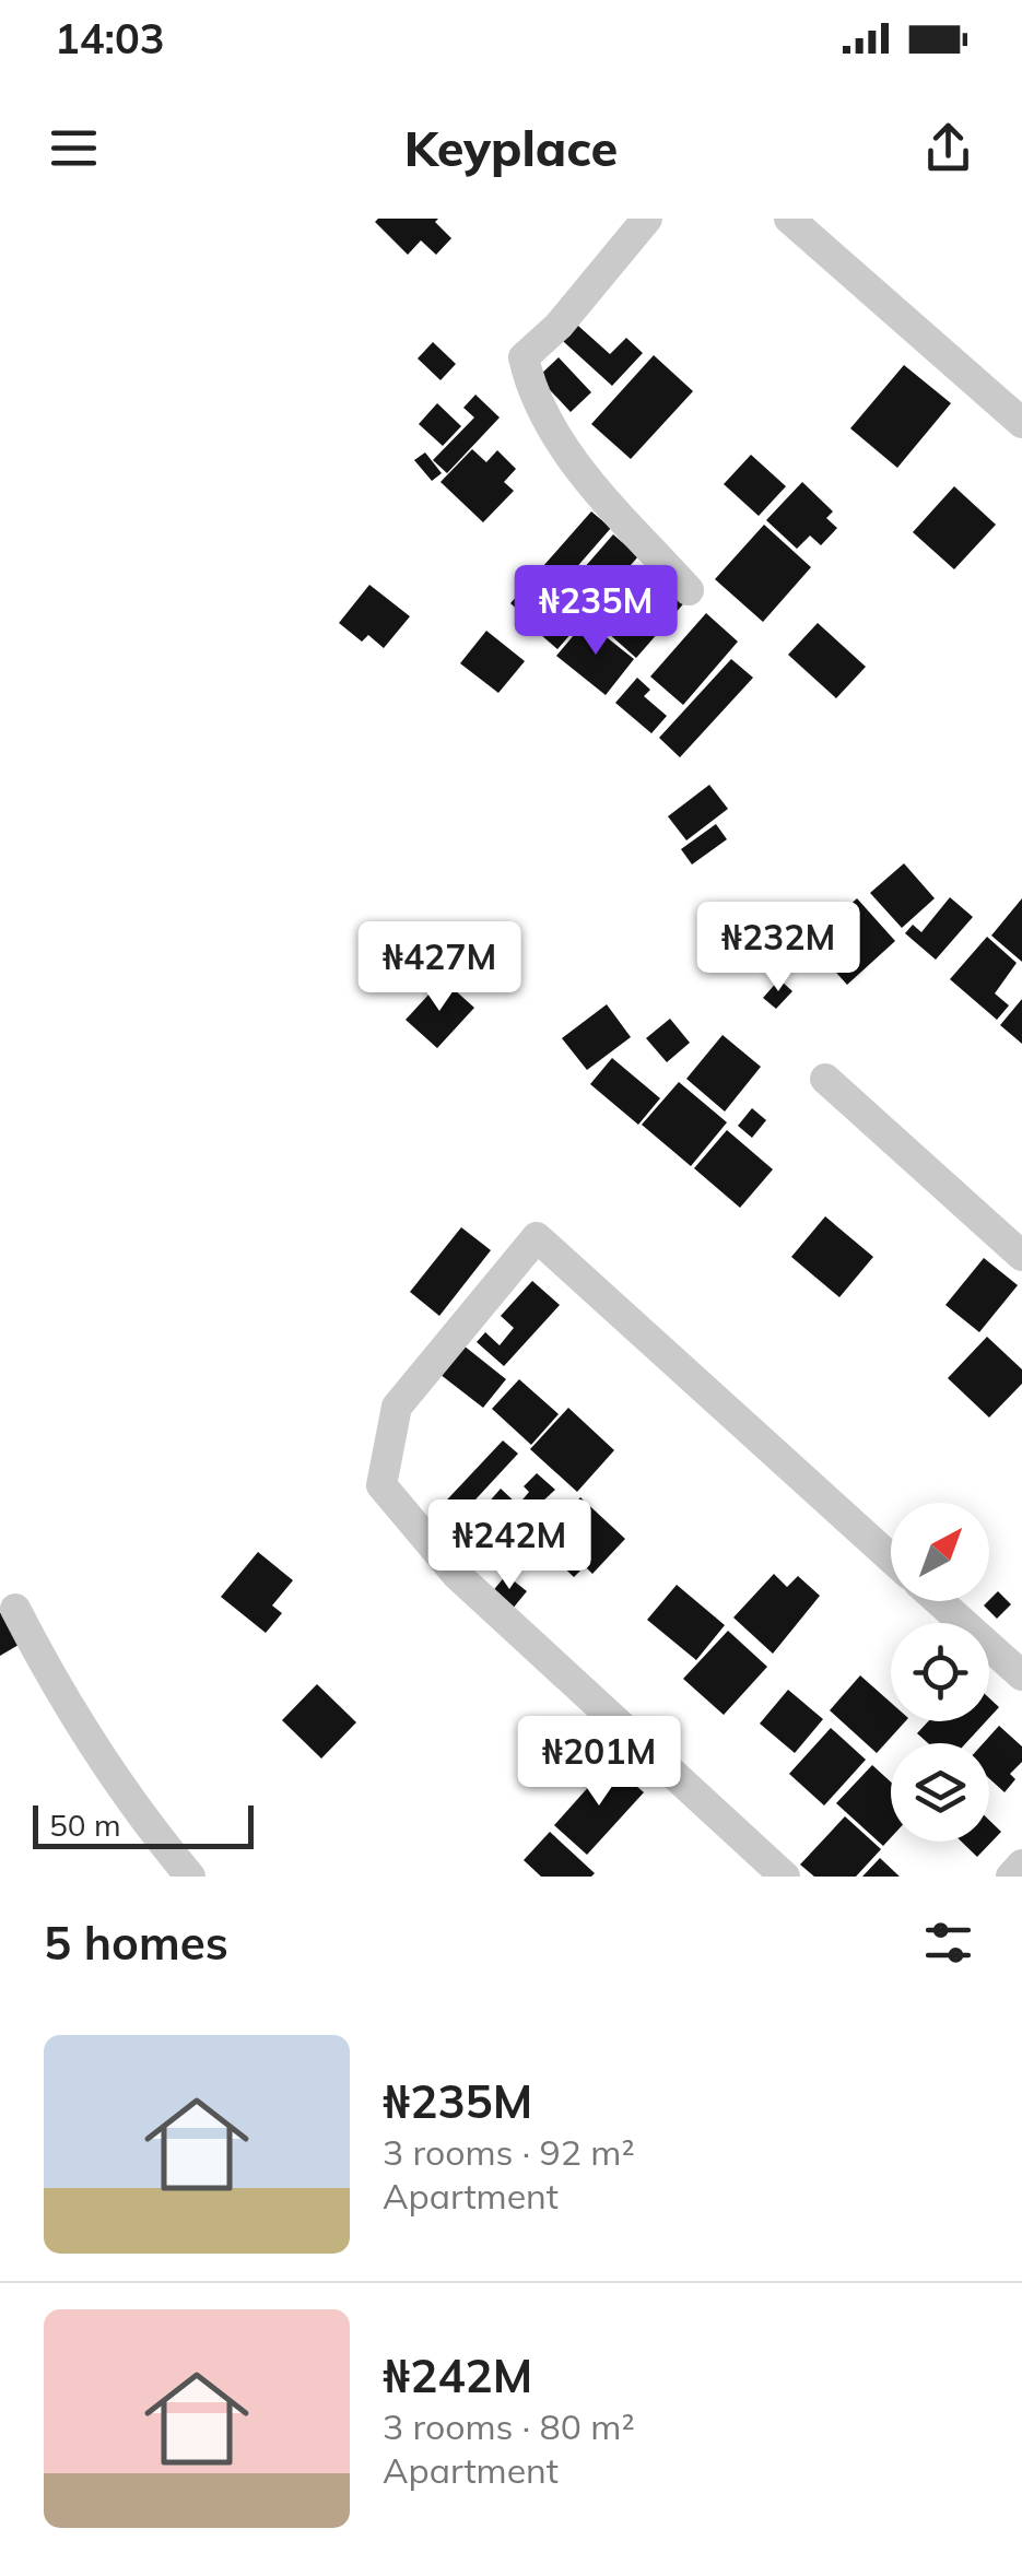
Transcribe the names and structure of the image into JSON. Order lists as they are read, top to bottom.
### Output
{
  "scale_bar": "50 m",
  "north": "top right",
  "page": {
    "status": "14:03",
    "header": "Keyplace",
    "price": [
      "₦235M",
      "₦232M",
      "₦427M",
      "₦242M",
      "₦201M"
    ],
    "scale": "50 m",
    "heading": "5 homes",
    "list": [
      {
        "name": "₦235M",
        "note": "3 rooms · 92 m² · Apartment"
      },
      {
        "name": "₦242M",
        "note": "3 rooms · 80 m² · Apartment"
      }
    ]
  }
}
